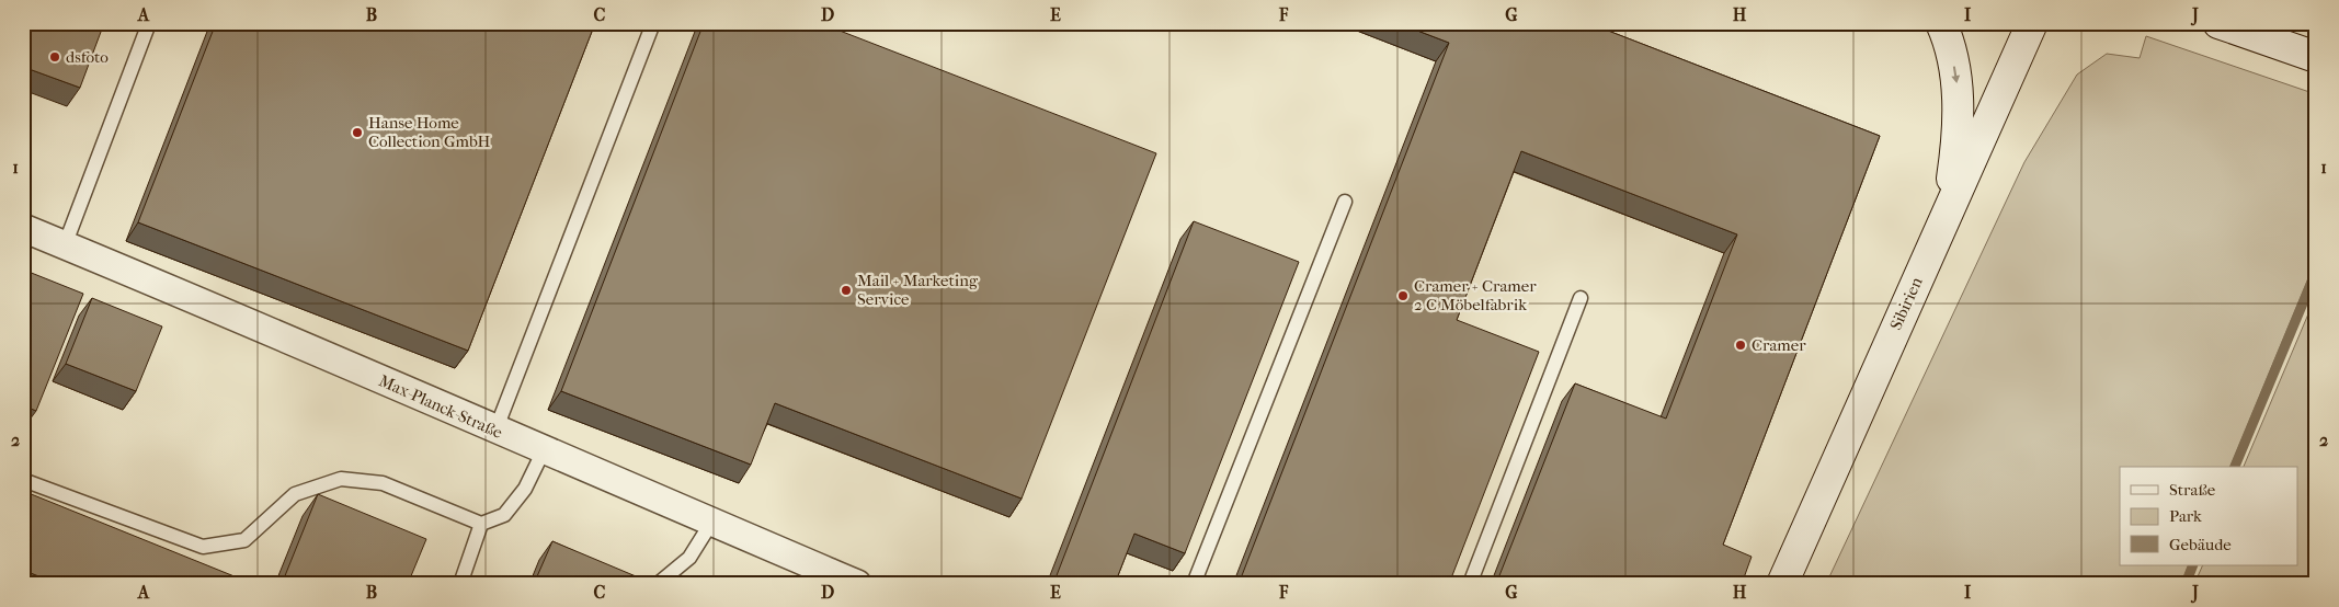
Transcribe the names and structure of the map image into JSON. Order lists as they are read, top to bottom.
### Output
{
  "streets": {
    "street": ["Sibirien", "Max-Planck-Straße"]
  },
  "places": [
    "dsfoto",
    "Hanse Home Collection GmbH",
    "Mail + Marketing Service",
    "Cramer + Cramer 2 C Möbelfabrik",
    "Cramer"
  ],
  "legend": ["Straße", "Park", "Gebäude"],
  "grid": {
    "columns": [
      "A",
      "B",
      "C",
      "D",
      "E",
      "F",
      "G",
      "H",
      "I",
      "J"
    ],
    "rows": ["1", "2"]
  }
}
